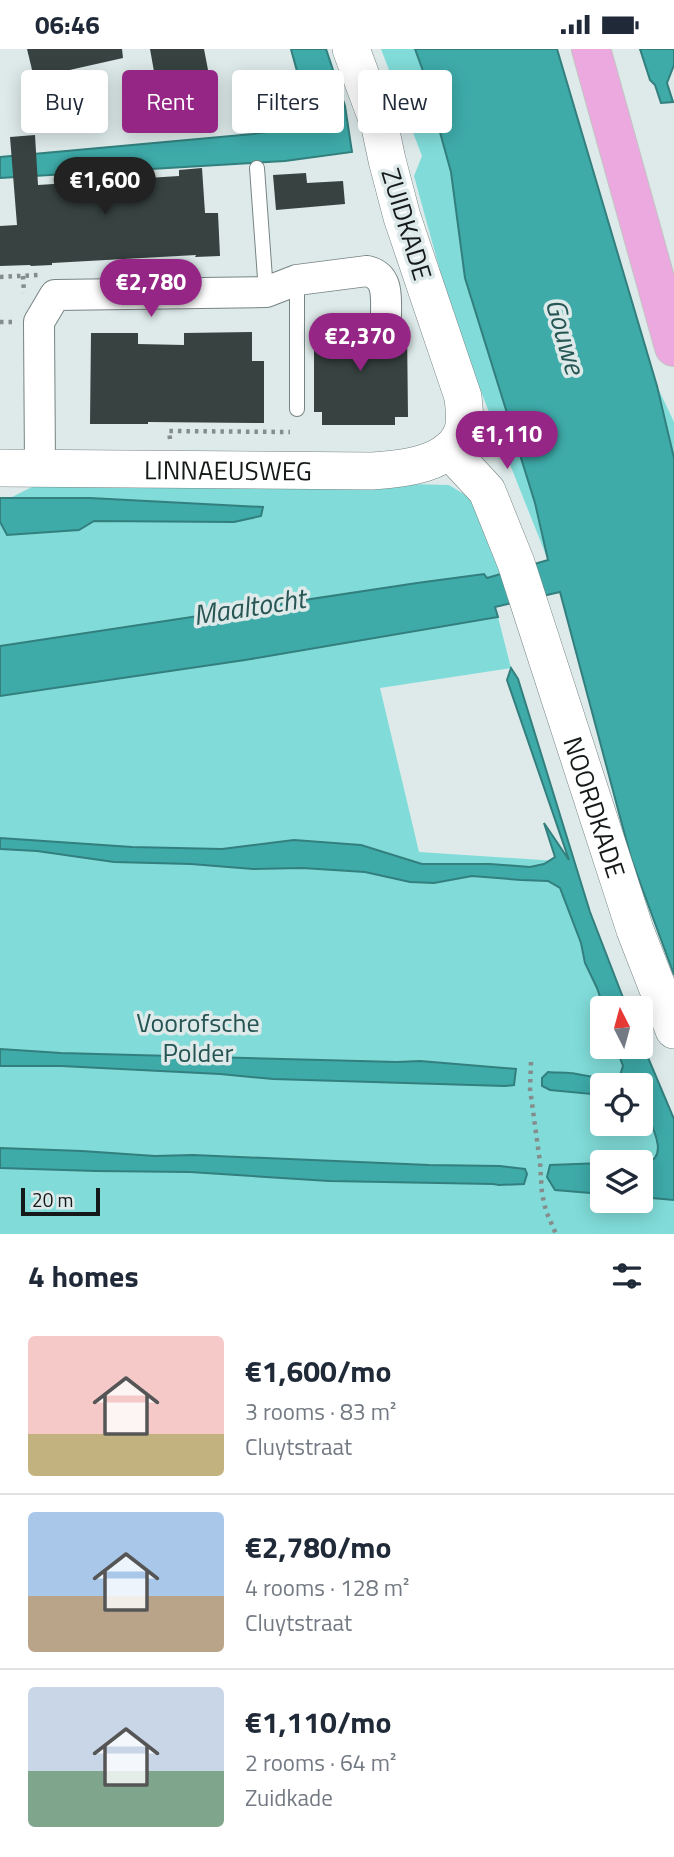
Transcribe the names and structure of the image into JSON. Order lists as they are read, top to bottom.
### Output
{
  "streets": {
    "street": ["ZUIDKADE", "LINNAEUSWEG", "NOORDKADE"]
  },
  "crossings": [
    ["ZUIDKADE", "LINNAEUSWEG"],
    ["ZUIDKADE", "NOORDKADE"],
    ["LINNAEUSWEG", "NOORDKADE"]
  ],
  "water": ["Gouwe", "Maaltocht"],
  "parks": ["Voorofsche Polder"],
  "scale_bar": "20 m",
  "north": "top",
  "page": {
    "status": "06:46",
    "chip": [
      "Buy",
      "Rent",
      "Filters",
      "New"
    ],
    "price": [
      "€1,600",
      "€2,780",
      "€2,370",
      "€1,110"
    ],
    "scale": "20 m",
    "heading": "4 homes",
    "list": [
      {
        "name": "€1,600/mo",
        "note": "3 rooms · 83 m² · Cluytstraat"
      },
      {
        "name": "€2,780/mo",
        "note": "4 rooms · 128 m² · Cluytstraat"
      },
      {
        "name": "€1,110/mo",
        "note": "2 rooms · 64 m² · Zuidkade"
      }
    ]
  }
}
